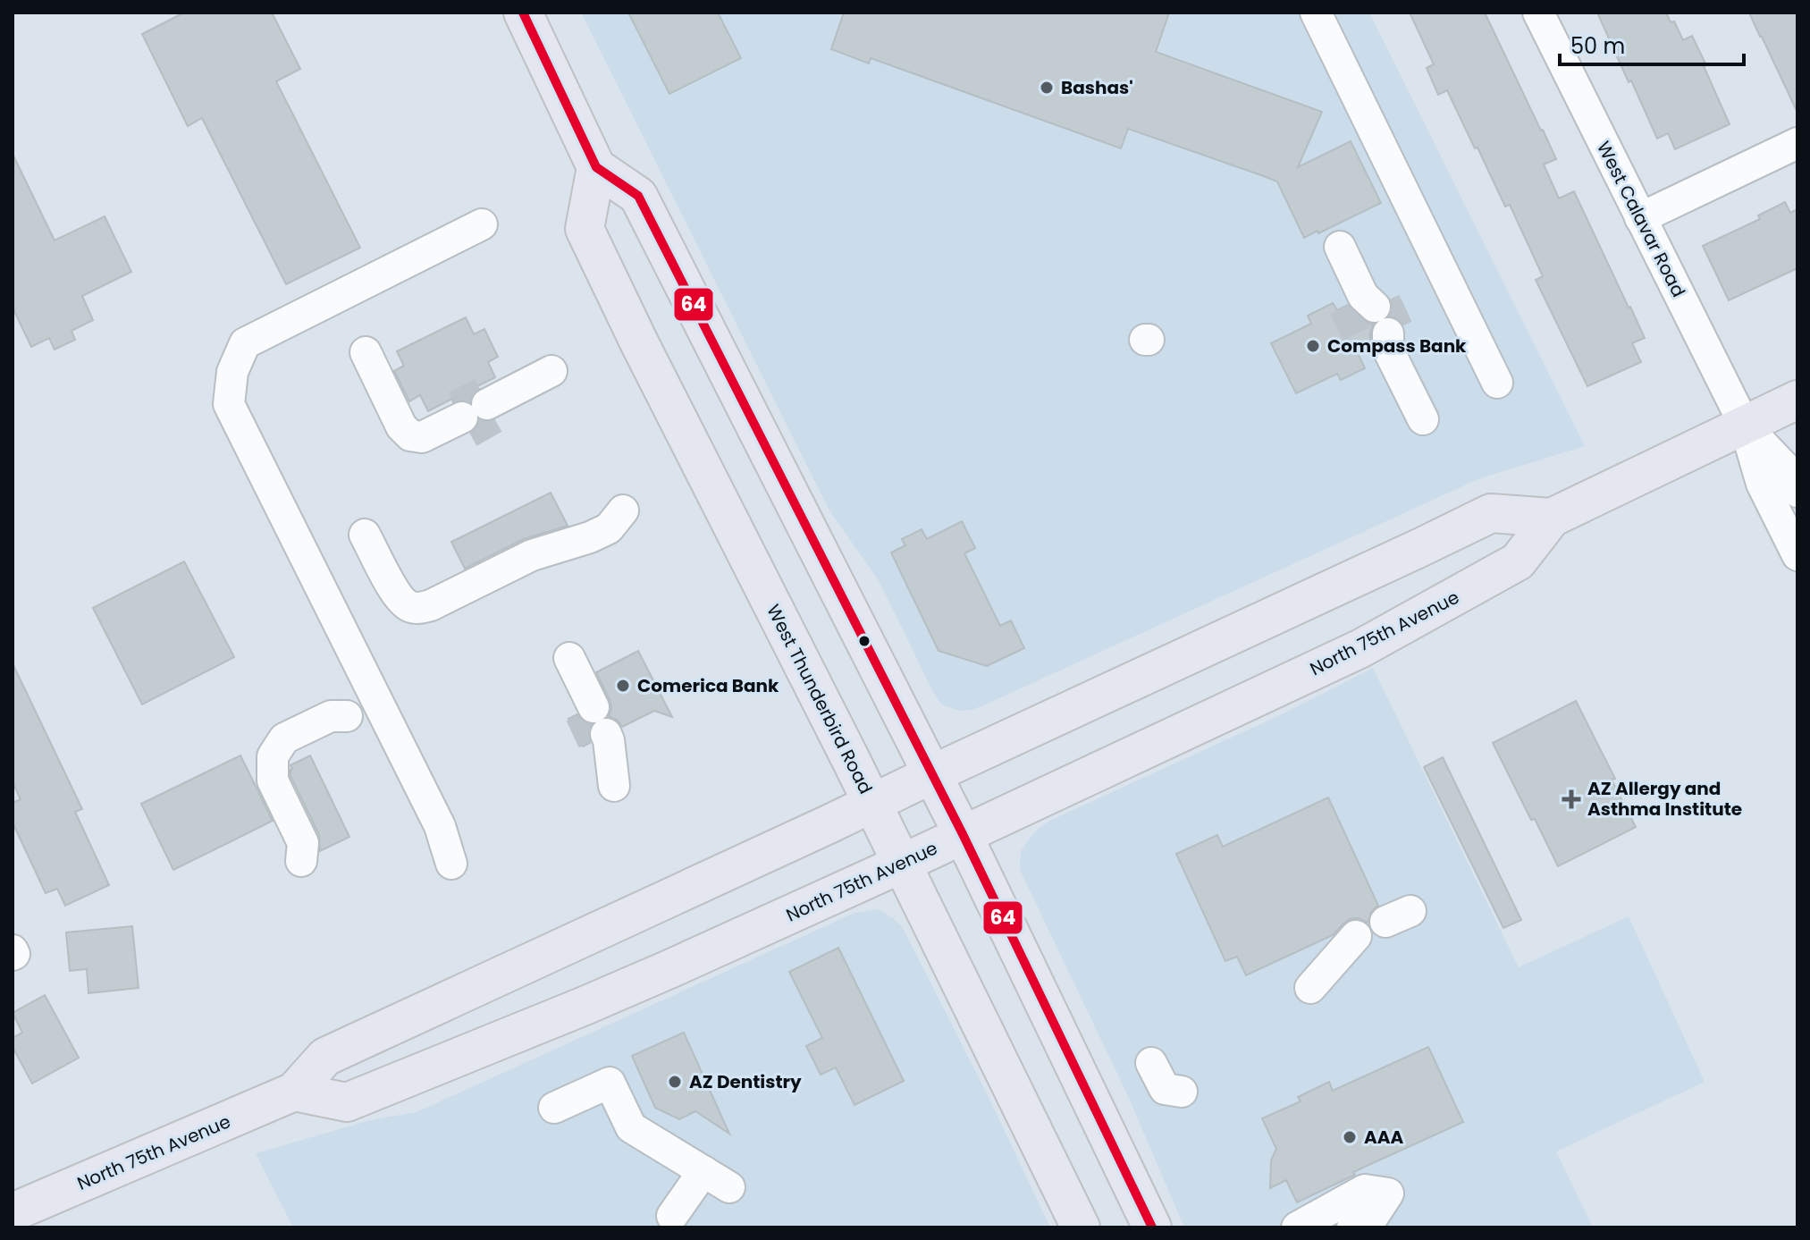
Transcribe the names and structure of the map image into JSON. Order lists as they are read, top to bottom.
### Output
{
  "streets": {
    "main road": ["North 75th Avenue", "West Thunderbird Road"],
    "street": ["West Calavar Road"]
  },
  "crossings": [
    ["West Calavar Road", "North 75th Avenue"],
    ["North 75th Avenue", "West Thunderbird Road"]
  ],
  "places": {
    "other": [
      "Bashas'",
      "Compass Bank",
      "Comerica Bank",
      "AZ Dentistry",
      "AAA"
    ],
    "health": ["AZ Allergy and Asthma Institute"]
  },
  "lines": ["transit line 64"],
  "scale_bar": "50 m"
}
